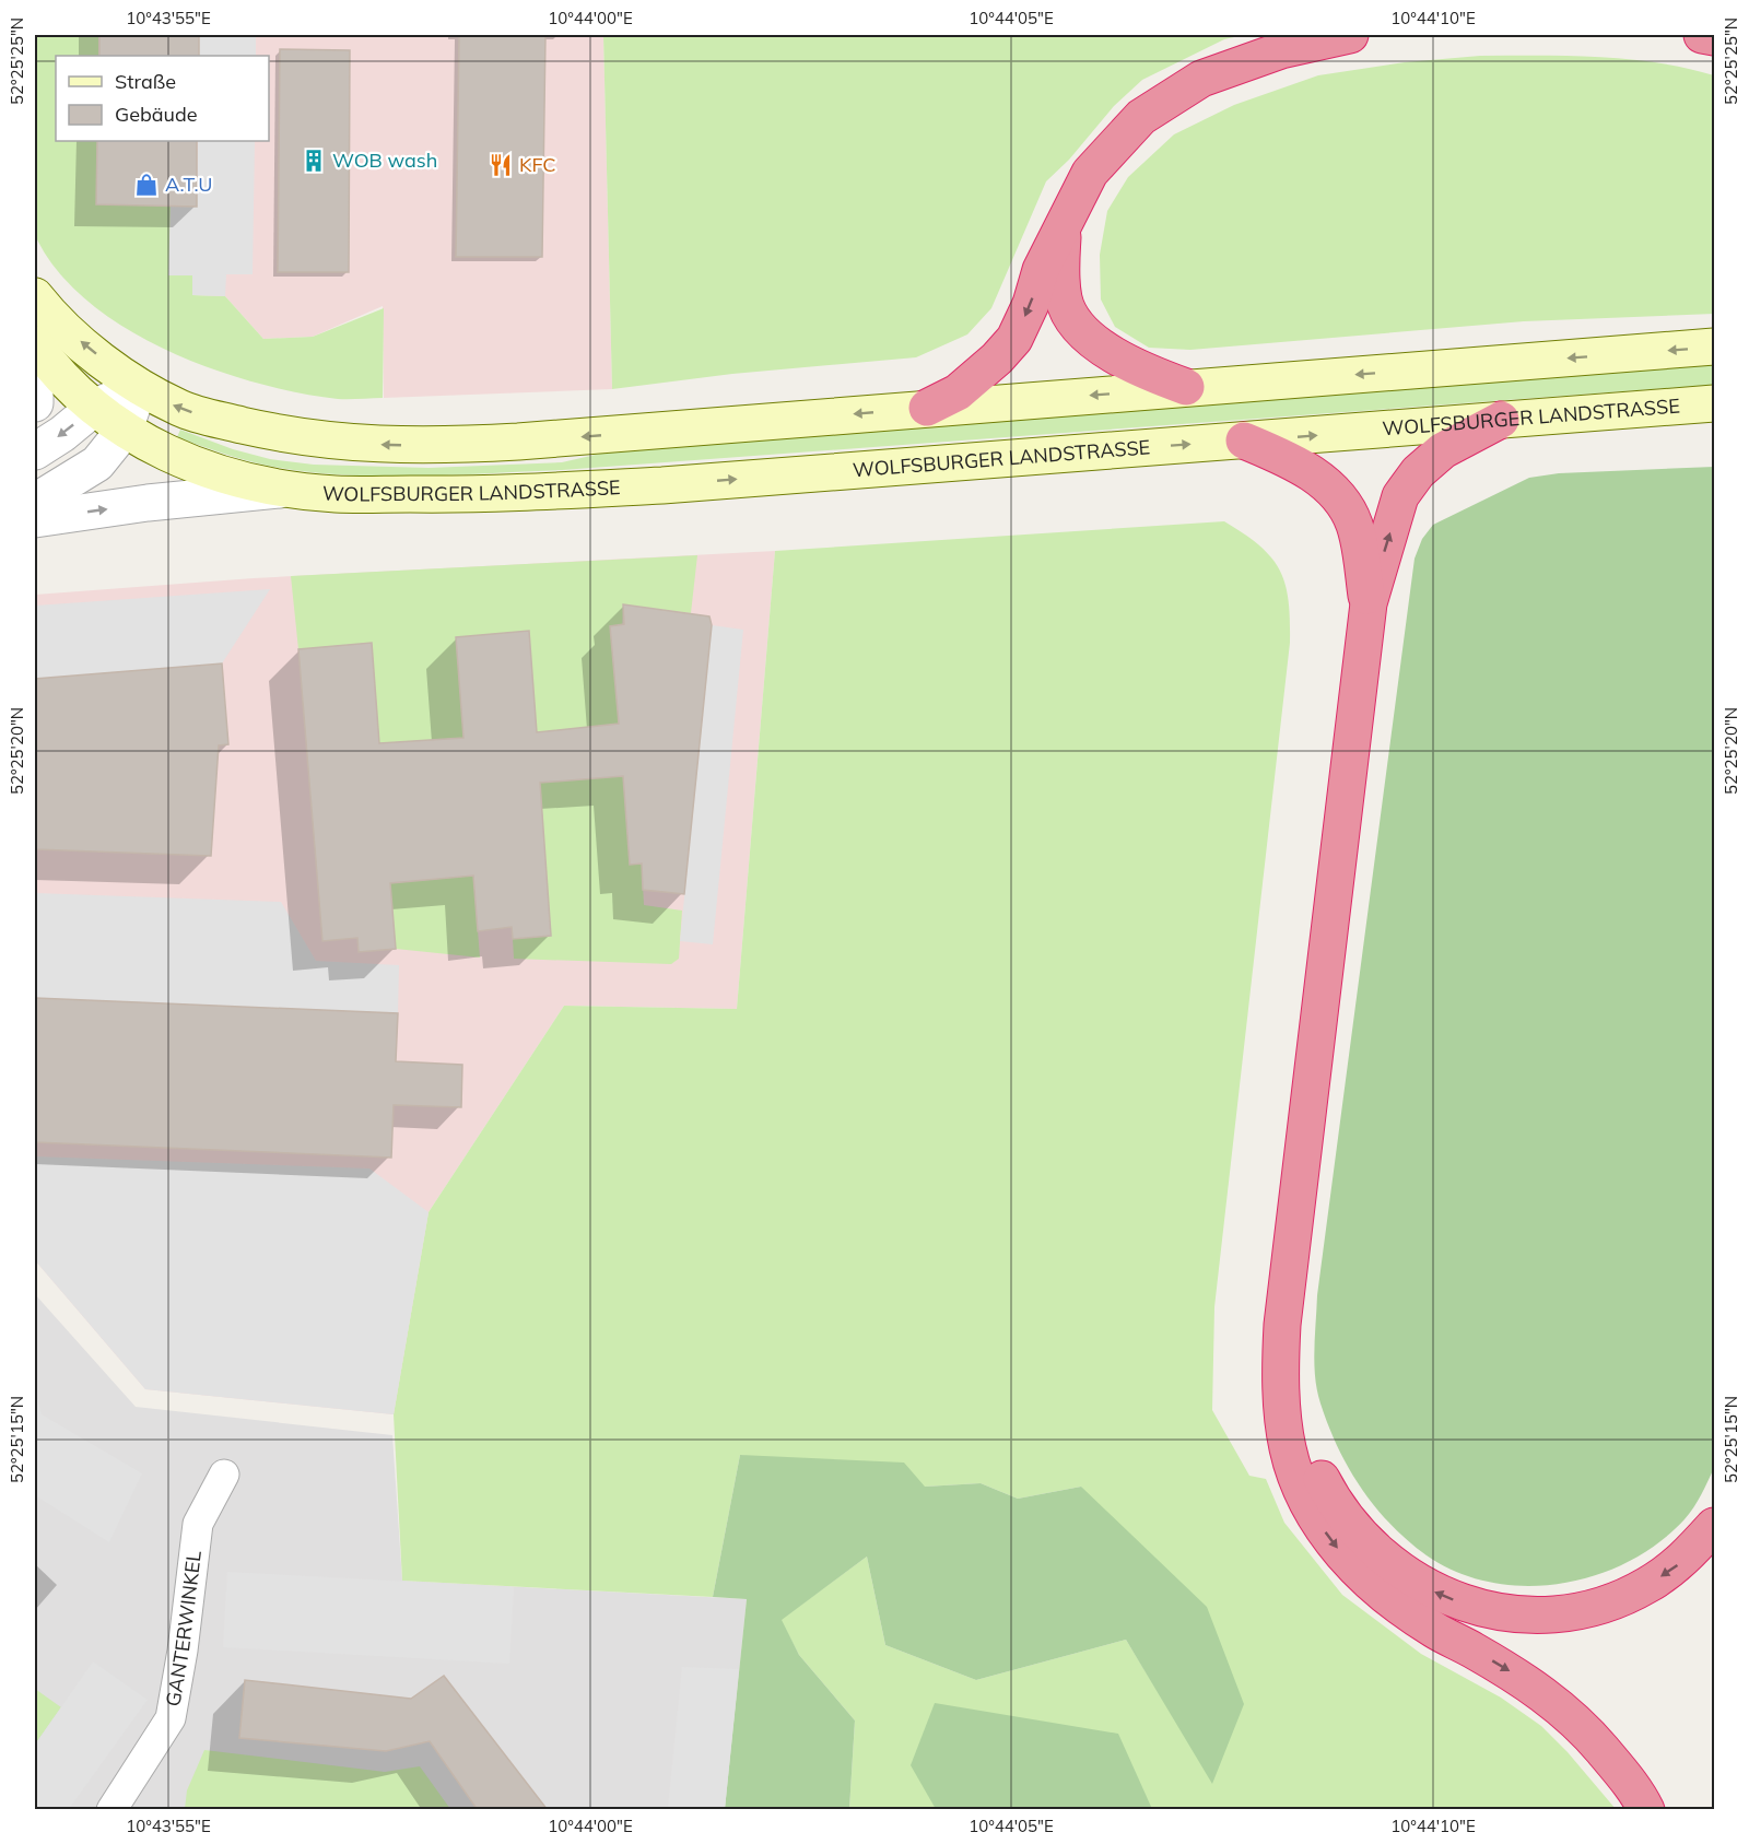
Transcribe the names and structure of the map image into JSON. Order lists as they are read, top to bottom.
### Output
{
  "streets": {
    "main road": ["WOLFSBURGER LANDSTRASSE"],
    "street": ["GANTERWINKEL"]
  },
  "places": {
    "building": ["WOB wash"],
    "restaurant": ["KFC"],
    "shop": ["A.T.U"]
  },
  "legend": ["Straße", "Gebäude"],
  "coordinates": [
    "10°43'55\"E",
    "10°44'00\"E",
    "10°44'05\"E",
    "10°44'10\"E",
    "52°25'25\"N",
    "52°25'20\"N",
    "52°25'15\"N"
  ]
}
